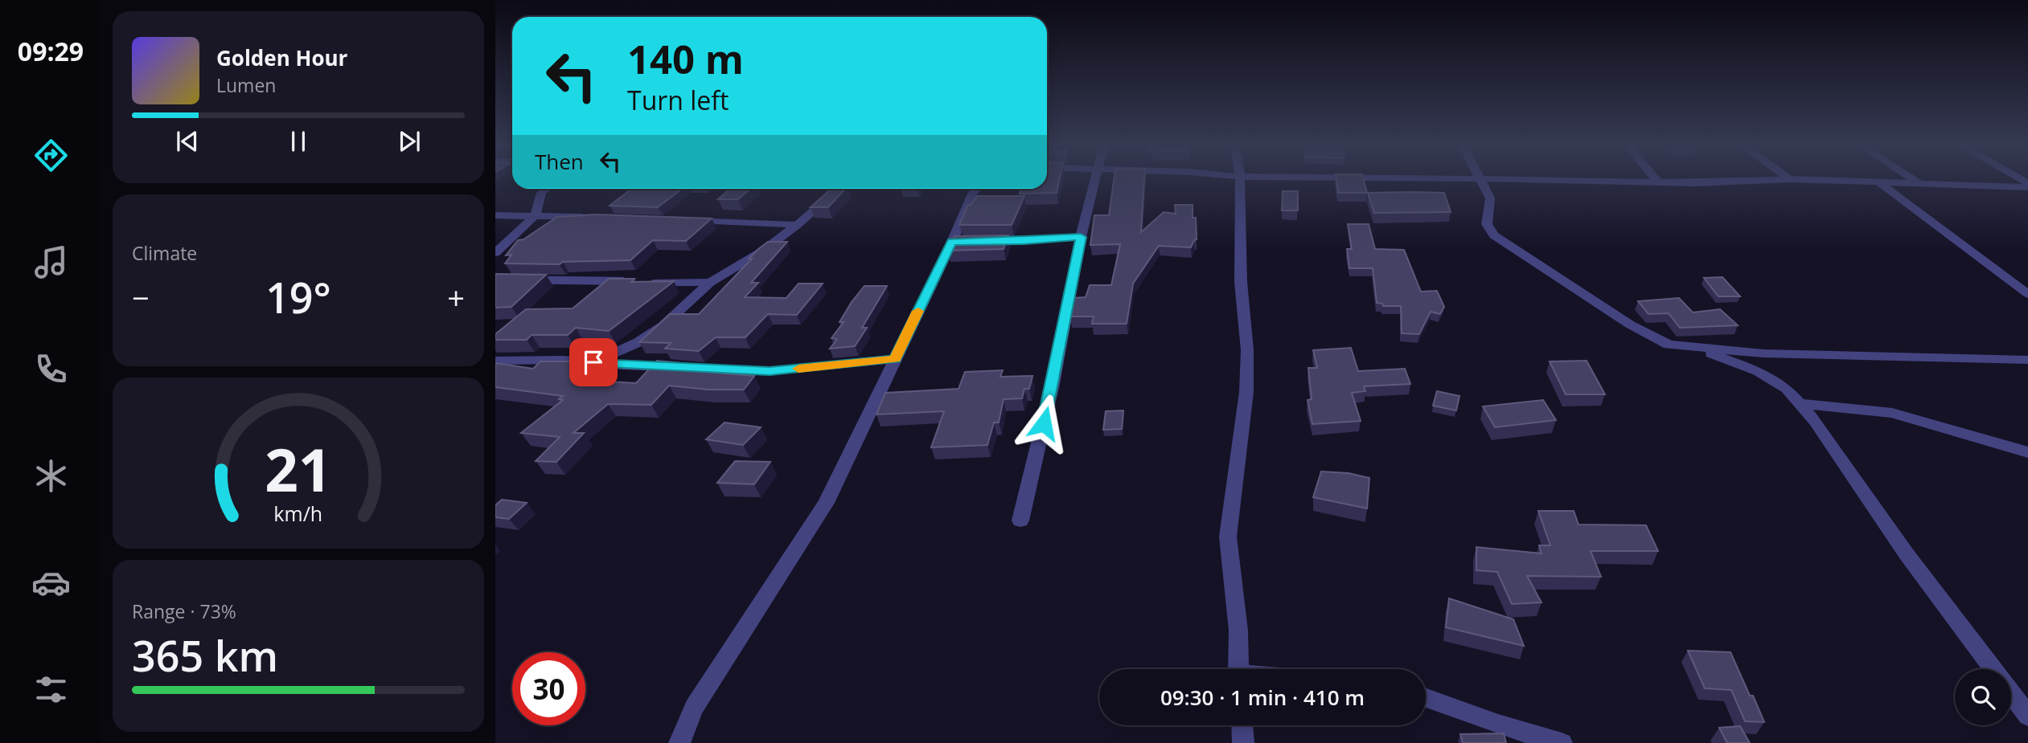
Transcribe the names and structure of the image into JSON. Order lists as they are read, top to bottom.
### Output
{
  "page": {
    "tabs": "09:29",
    "turn": ["140 m", "Turn left"],
    "song": ["Golden Hour", "Lumen"],
    "then": "Then",
    "tile": [
      "Climate",
      ["Range · 73%", "365 km"]
    ],
    "heat": ["−", "19°", "+"],
    "limit": "30",
    "trip": "09:30 · 1 min · 410 m",
    "gauge": ["21", "km/h"]
  }
}
